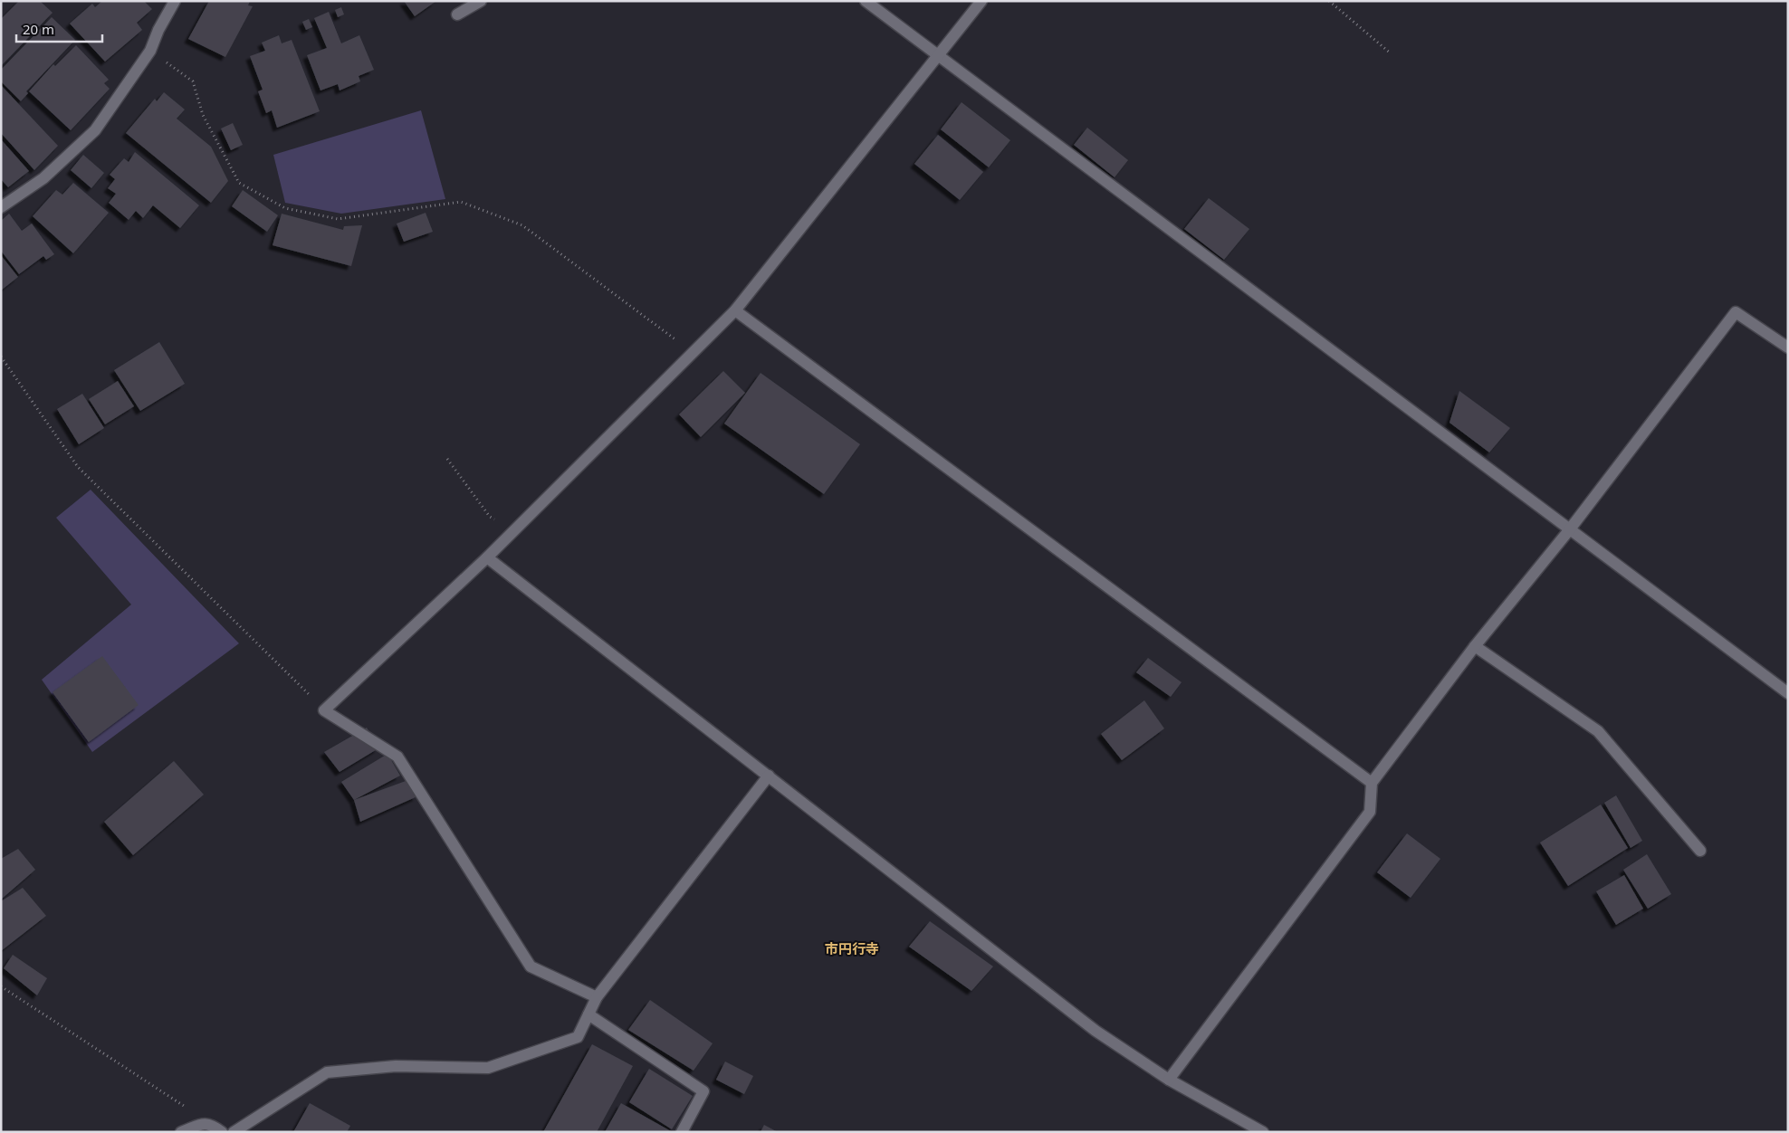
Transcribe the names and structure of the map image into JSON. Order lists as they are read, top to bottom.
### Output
{
  "districts": ["市円行寺"],
  "scale_bar": "20 m"
}
